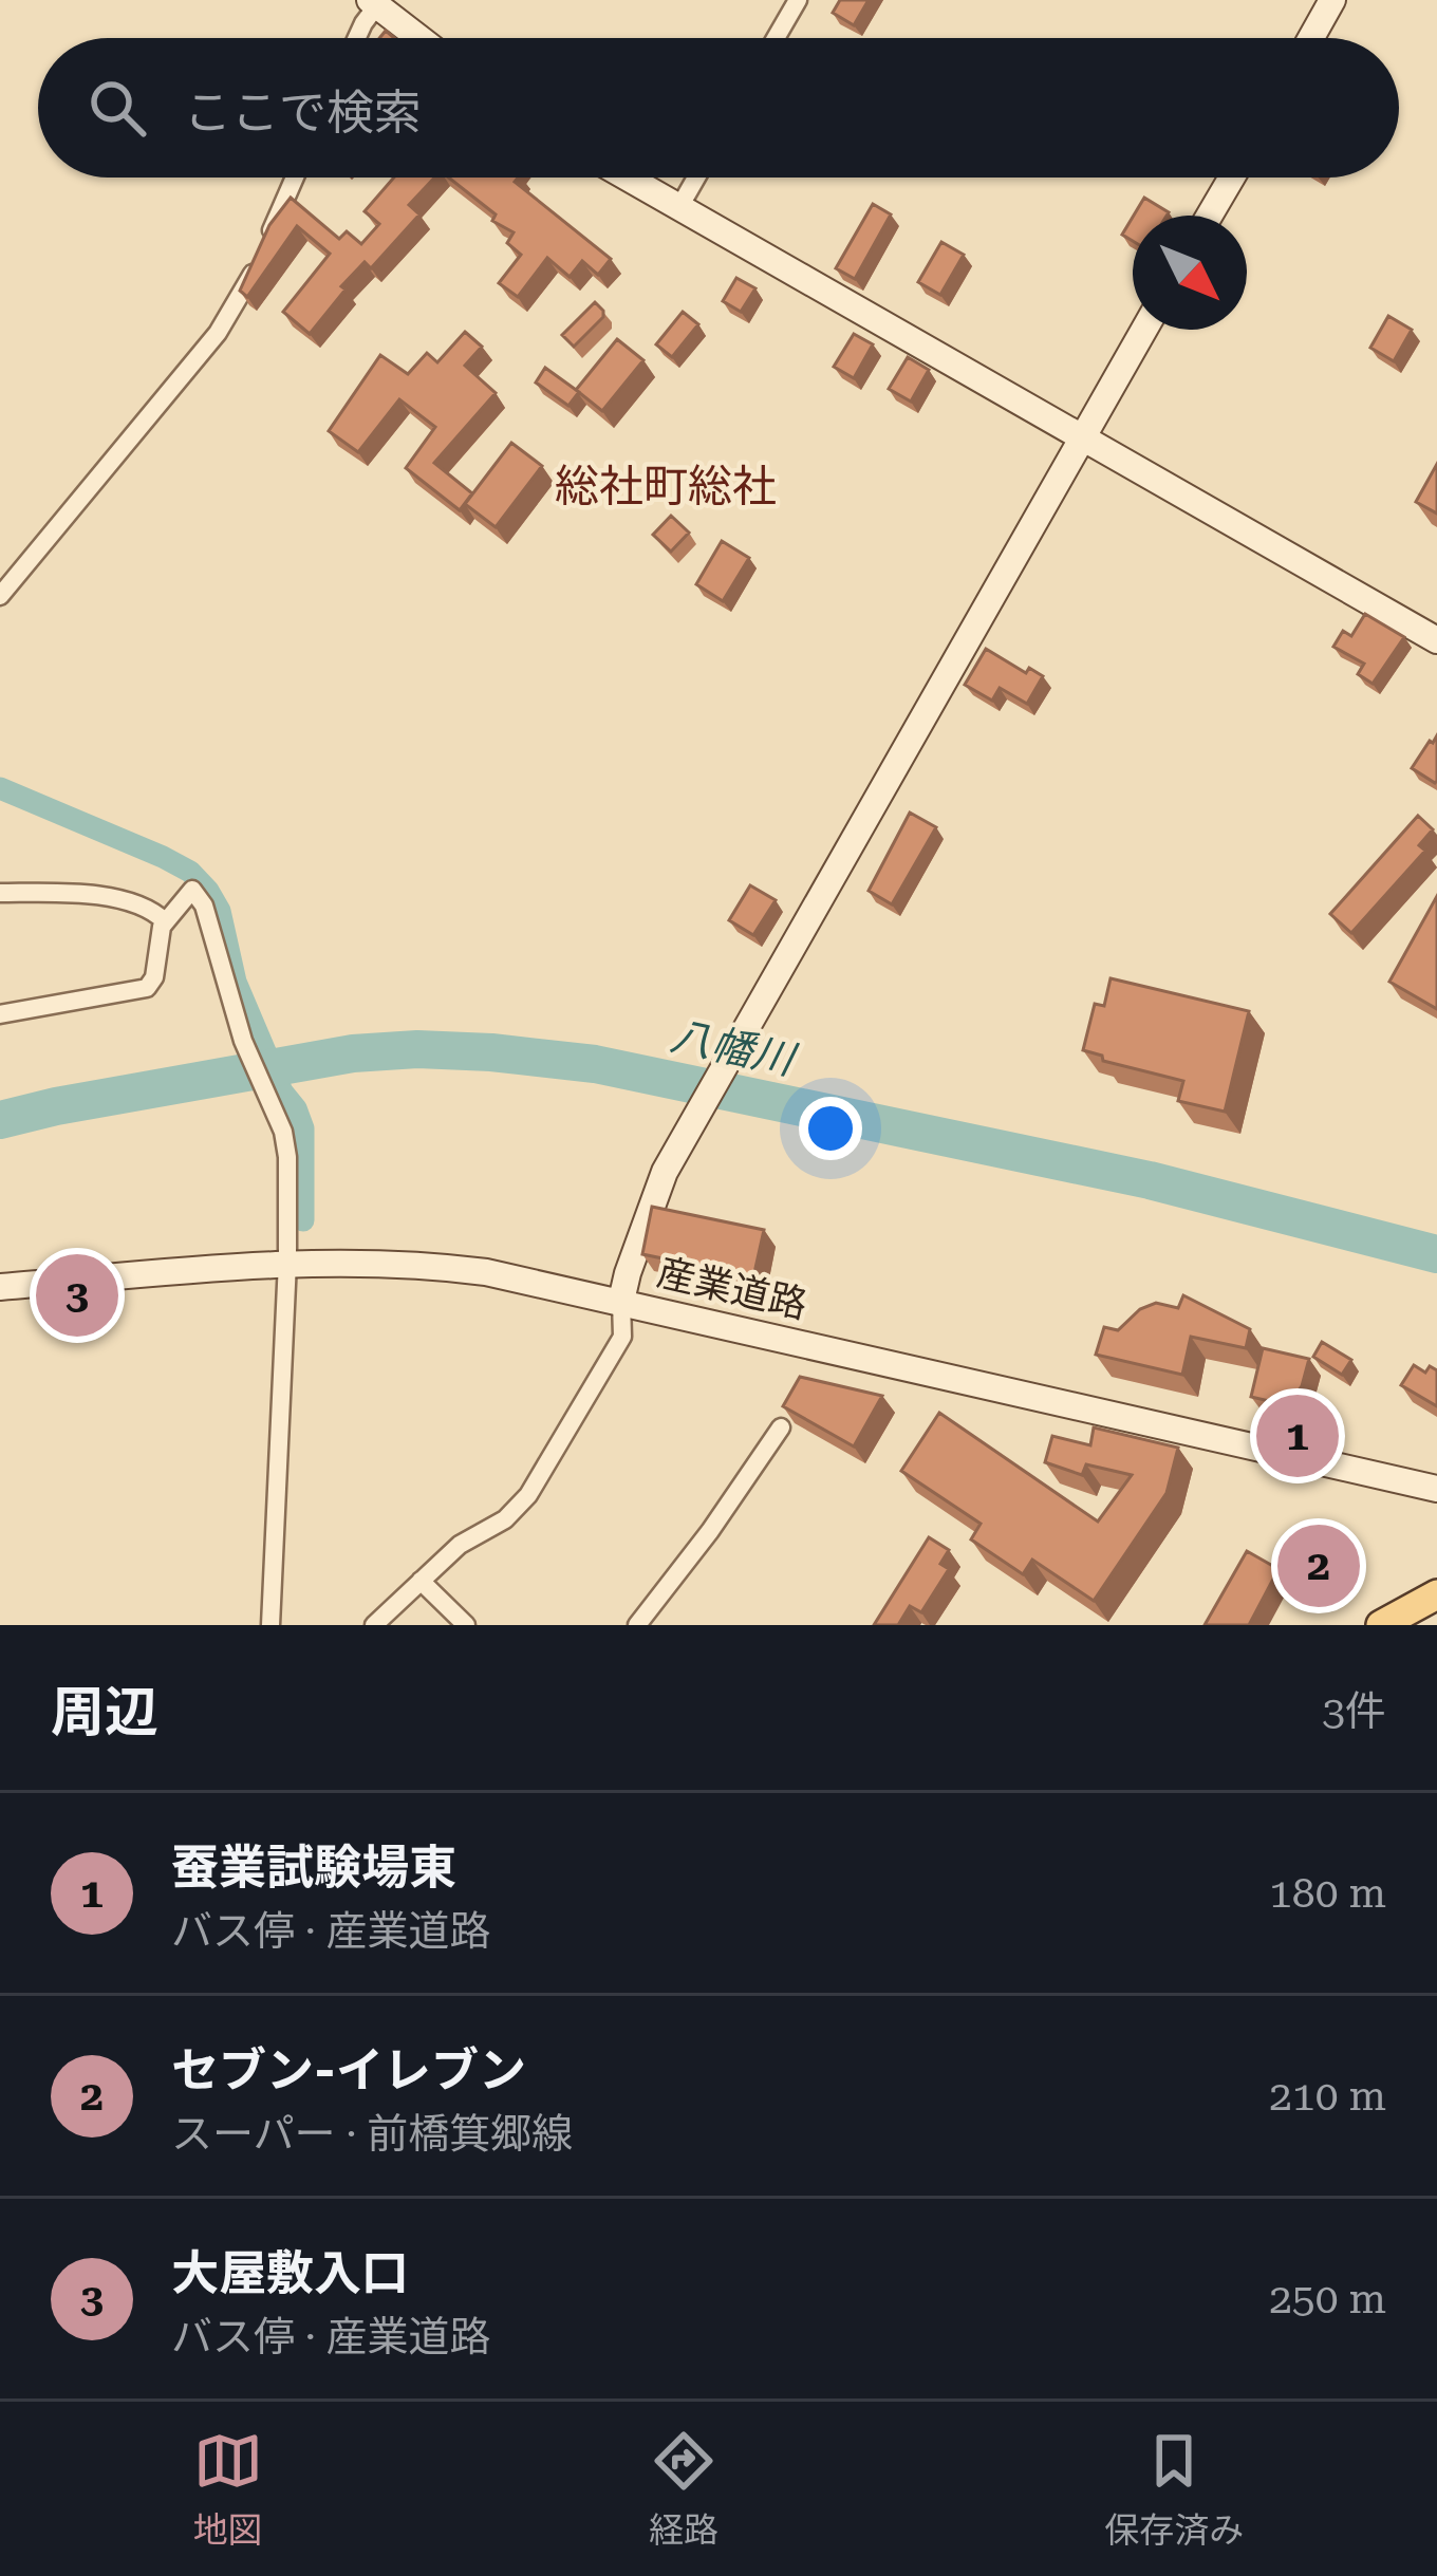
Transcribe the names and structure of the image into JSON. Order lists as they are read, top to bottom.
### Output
{
  "streets": {
    "street": ["産業道路"]
  },
  "districts": ["総社町総社"],
  "water": ["八幡川"],
  "north": "bottom right",
  "page": {
    "search": "ここで検索",
    "pins": ["3", "1", "2"],
    "heading": ["周辺", "3件"],
    "list": [
      {
        "mark": "1",
        "name": "蚕業試験場東",
        "note": "バス停 · 産業道路",
        "value": "180 m"
      },
      {
        "mark": "2",
        "name": "セブン-イレブン",
        "note": "スーパー · 前橋箕郷線",
        "value": "210 m"
      },
      {
        "mark": "3",
        "name": "大屋敷入口",
        "note": "バス停 · 産業道路",
        "value": "250 m"
      }
    ],
    "nav": ["地図", "経路", "保存済み"]
  }
}
